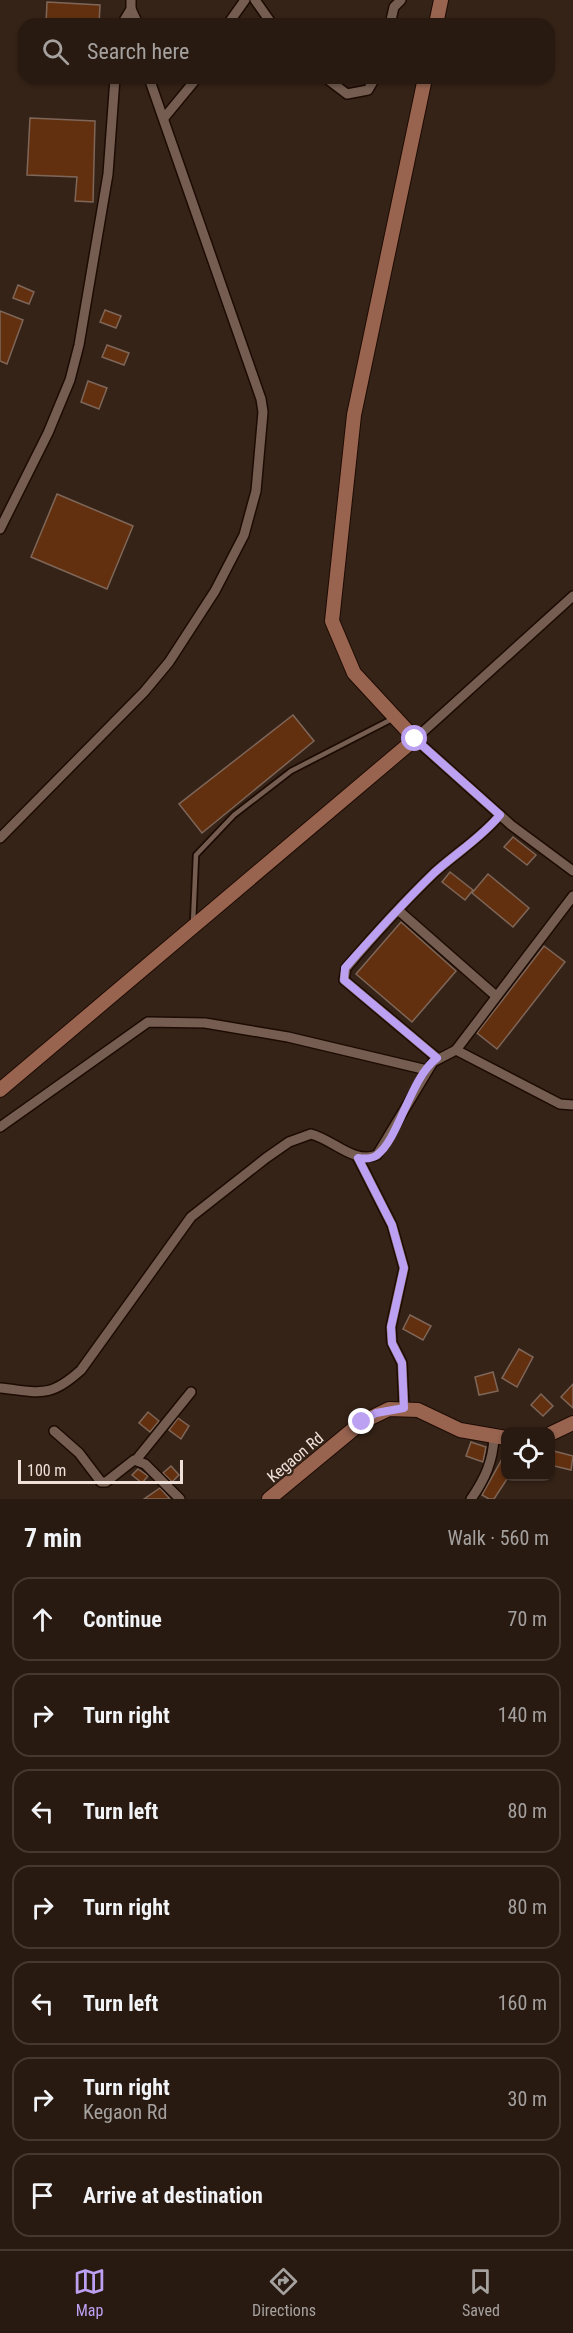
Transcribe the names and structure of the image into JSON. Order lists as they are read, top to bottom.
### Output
{
  "streets": {
    "street": ["Kegaon Rd"]
  },
  "scale_bar": "100 m",
  "page": {
    "search": "Search here",
    "scale": "100 m",
    "heading": ["7 min", "Walk · 560 m"],
    "list": [
      ["Continue", "70 m"],
      ["Turn right", "140 m"],
      ["Turn left", "80 m"],
      ["Turn right", "80 m"],
      ["Turn left", "160 m"],
      ["Turn right", "Kegaon Rd", "30 m"],
      "Arrive at destination"
    ],
    "nav": ["Map", "Directions", "Saved"]
  }
}
